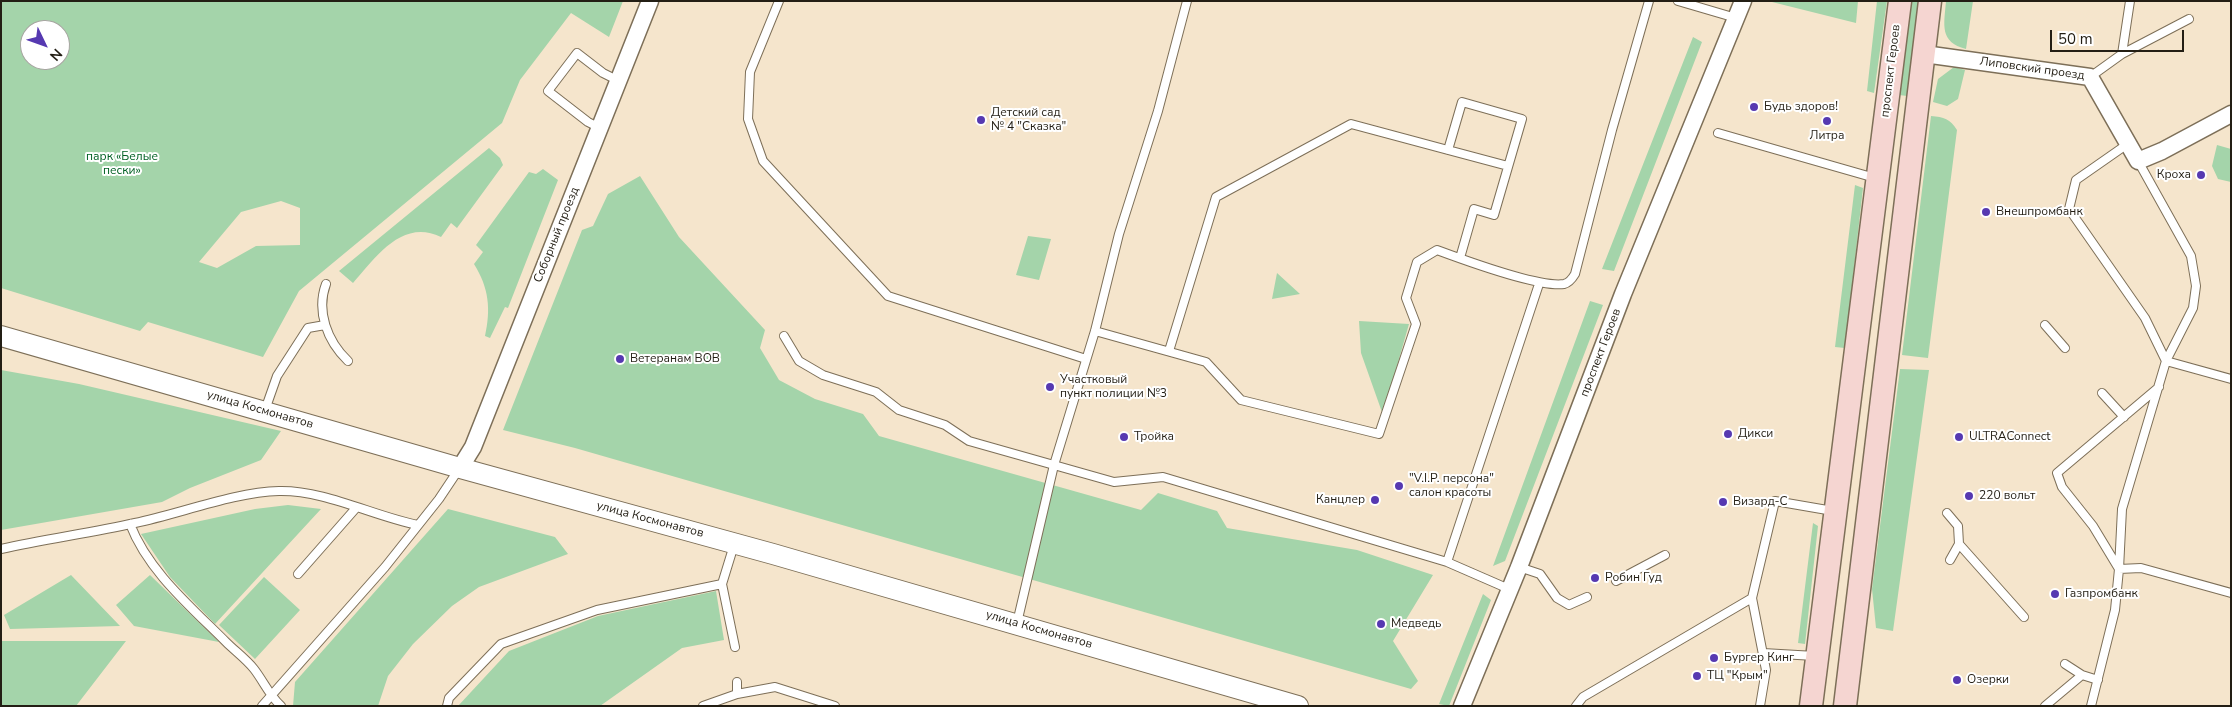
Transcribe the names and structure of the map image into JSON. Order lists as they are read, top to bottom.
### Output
{
  "streets": {
    "main road": ["проспект Героев"],
    "street": ["Липовский проезд", "Соборный проезд", "улица Космонавтов"]
  },
  "crossings": [
    ["Соборный проезд", "улица Космонавтов"]
  ],
  "parks": ["парк «Белые пески»"],
  "places": [
    "Будь здоров!",
    "Детский сад № 4 \"Сказка\"",
    "Литра",
    "Кроха",
    "Внешпромбанк",
    "Ветеранам ВОВ",
    "Участковый пункт полиции №3",
    "Дикси",
    "Тройка",
    "ULTRAConnect",
    "\"V.I.P. персона\" cалон красоты",
    "220 вольт",
    "Канцлер",
    "Визард-С",
    "Робин Гуд",
    "Газпромбанк",
    "Медведь",
    "Бургер Кинг",
    "ТЦ \"Крым\"",
    "Озерки"
  ],
  "scale_bar": "50 m",
  "north": "bottom right"
}
